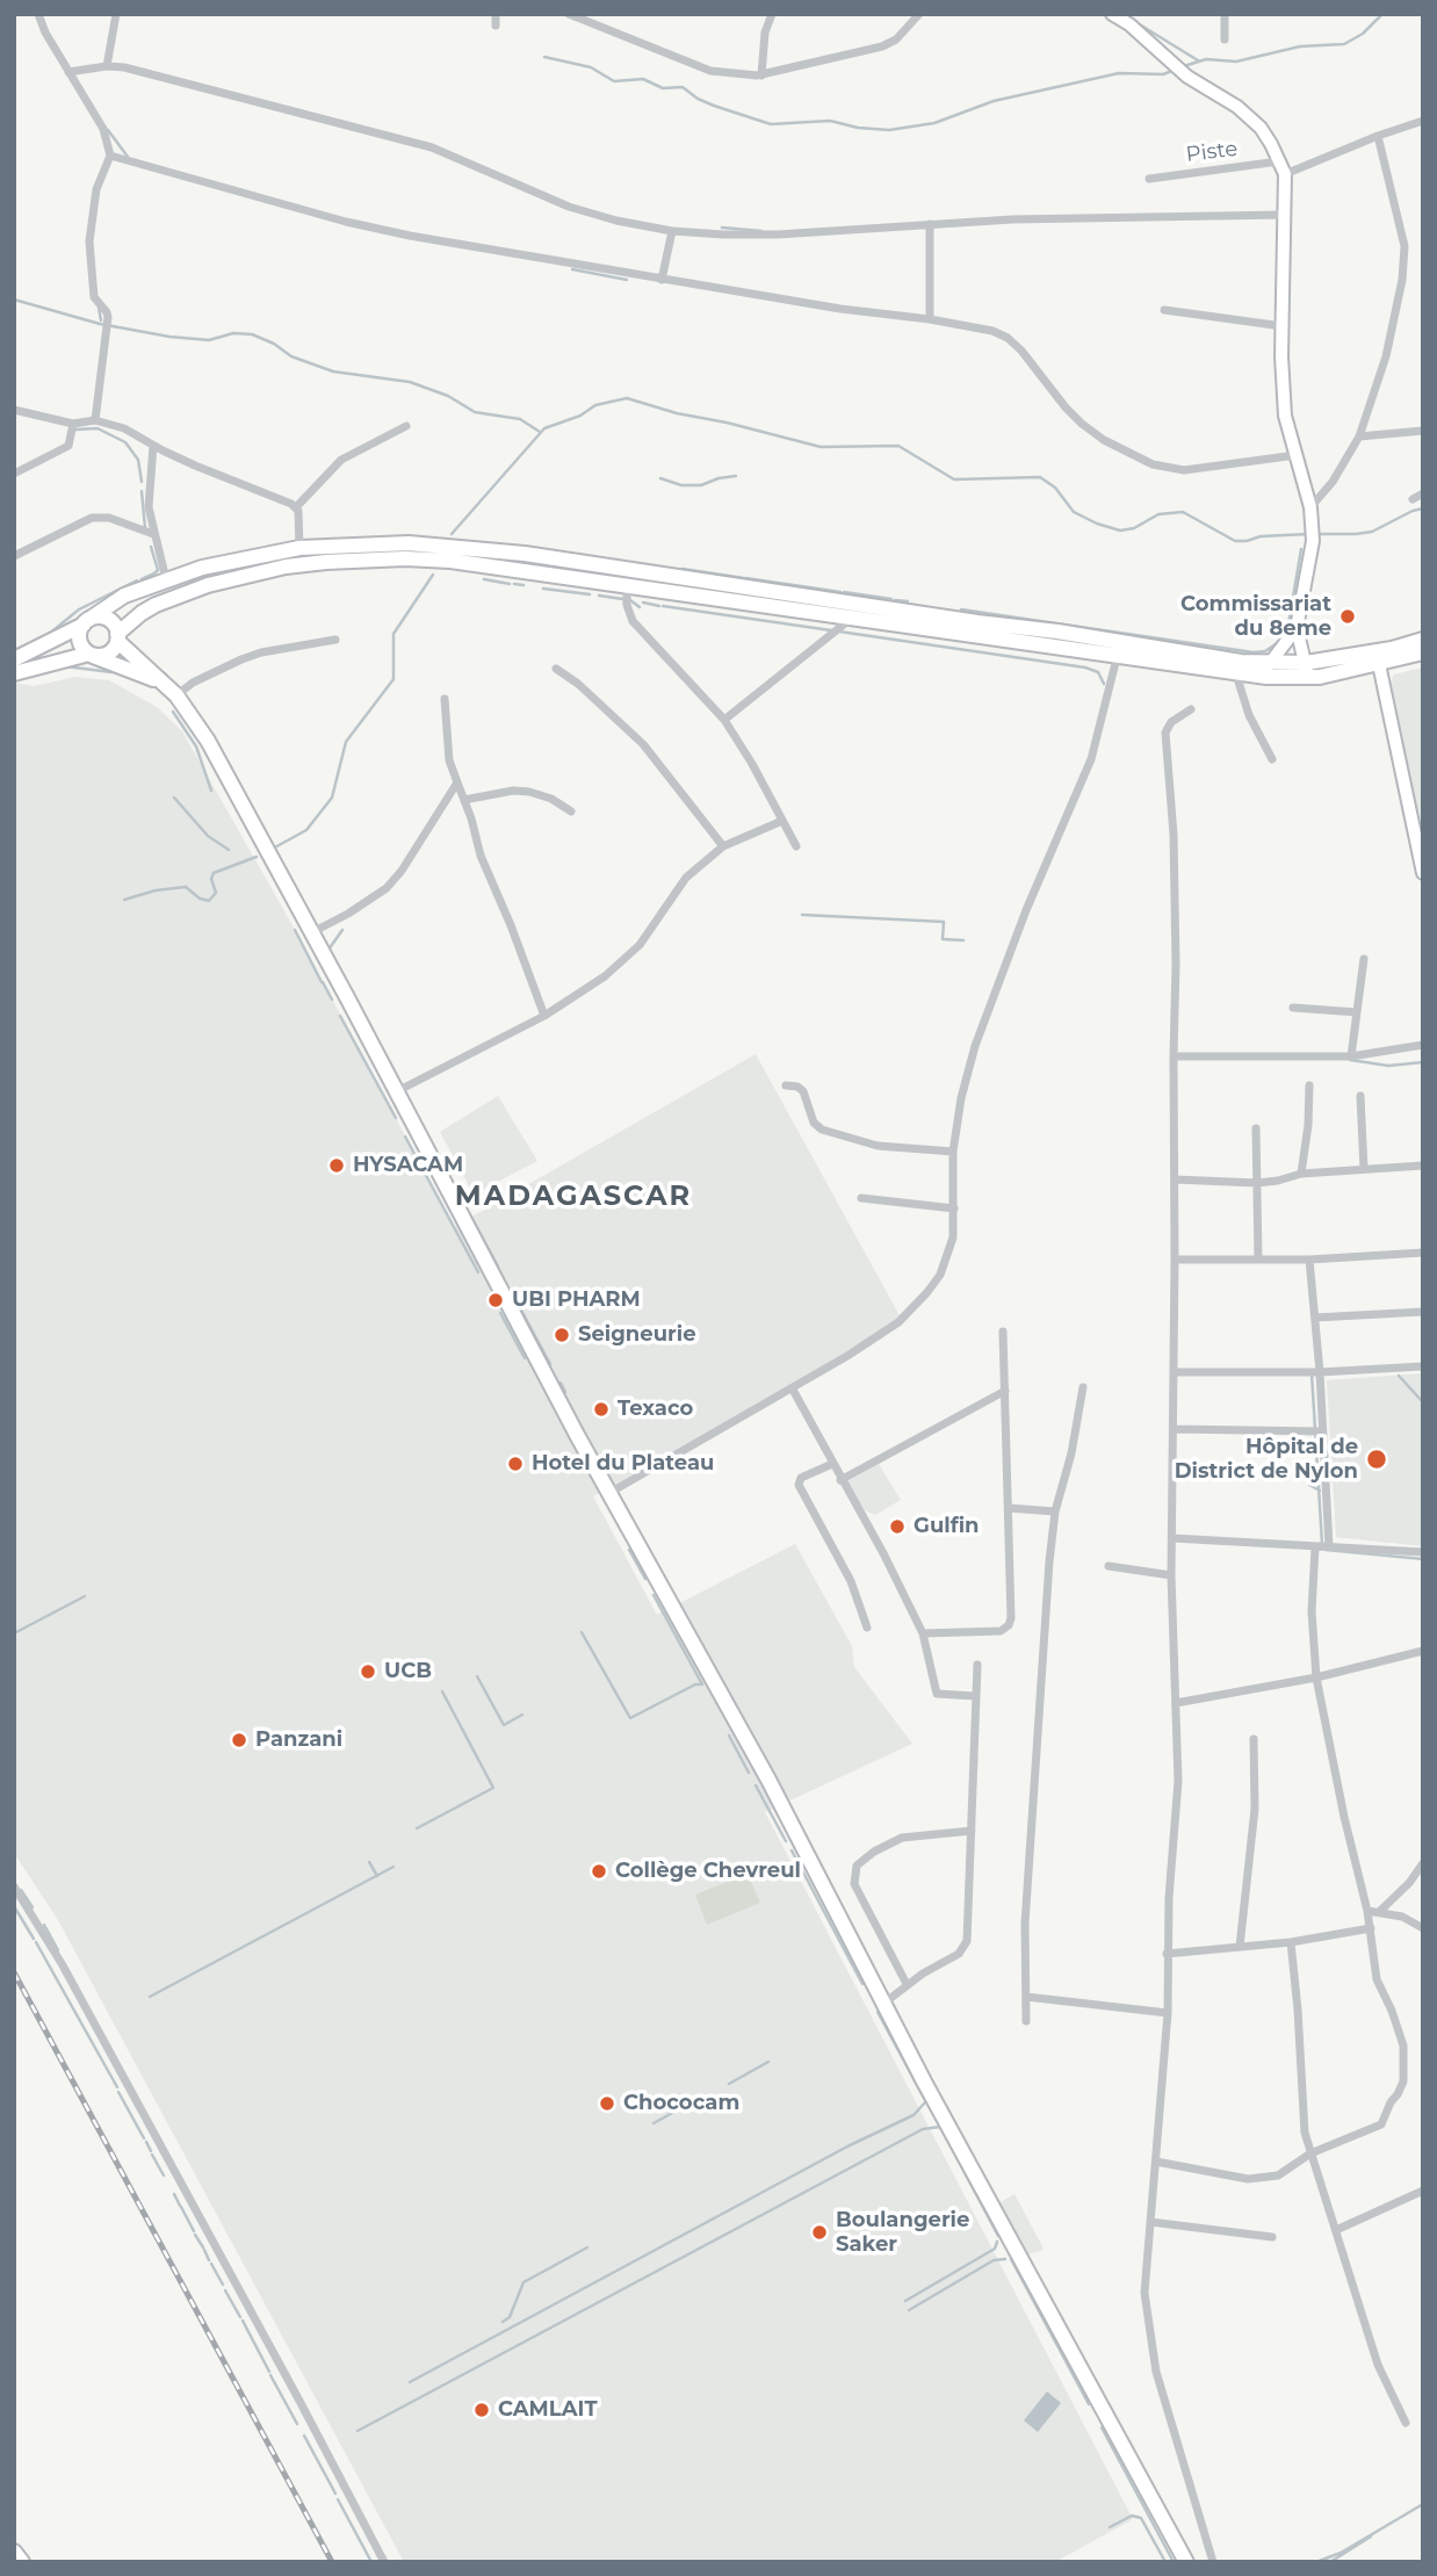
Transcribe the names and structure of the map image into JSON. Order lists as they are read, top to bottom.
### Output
{
  "streets": {
    "street": ["Piste"]
  },
  "districts": ["MADAGASCAR"],
  "places": [
    "Commissariat du 8eme",
    "HYSACAM",
    "UBI PHARM",
    "Seigneurie",
    "Texaco",
    "Hôpital de District de Nylon",
    "Hotel du Plateau",
    "Gulfin",
    "UCB",
    "Panzani",
    "Collège Chevreul",
    "Chococam",
    "Boulangerie Saker",
    "CAMLAIT"
  ]
}
